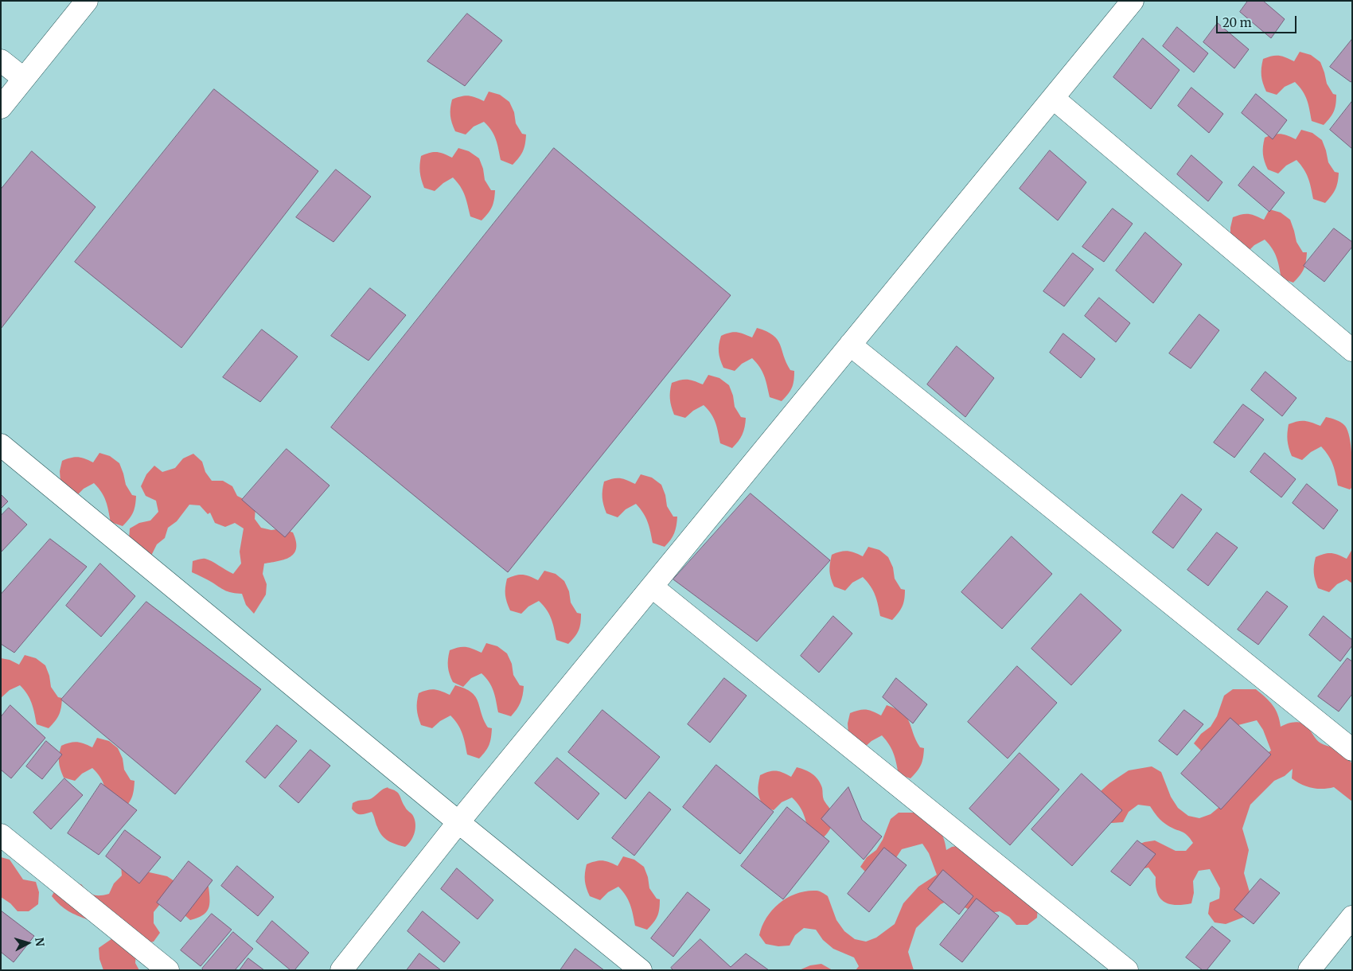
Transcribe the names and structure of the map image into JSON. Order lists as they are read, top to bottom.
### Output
{
  "scale_bar": "20 m",
  "north": "right"
}
